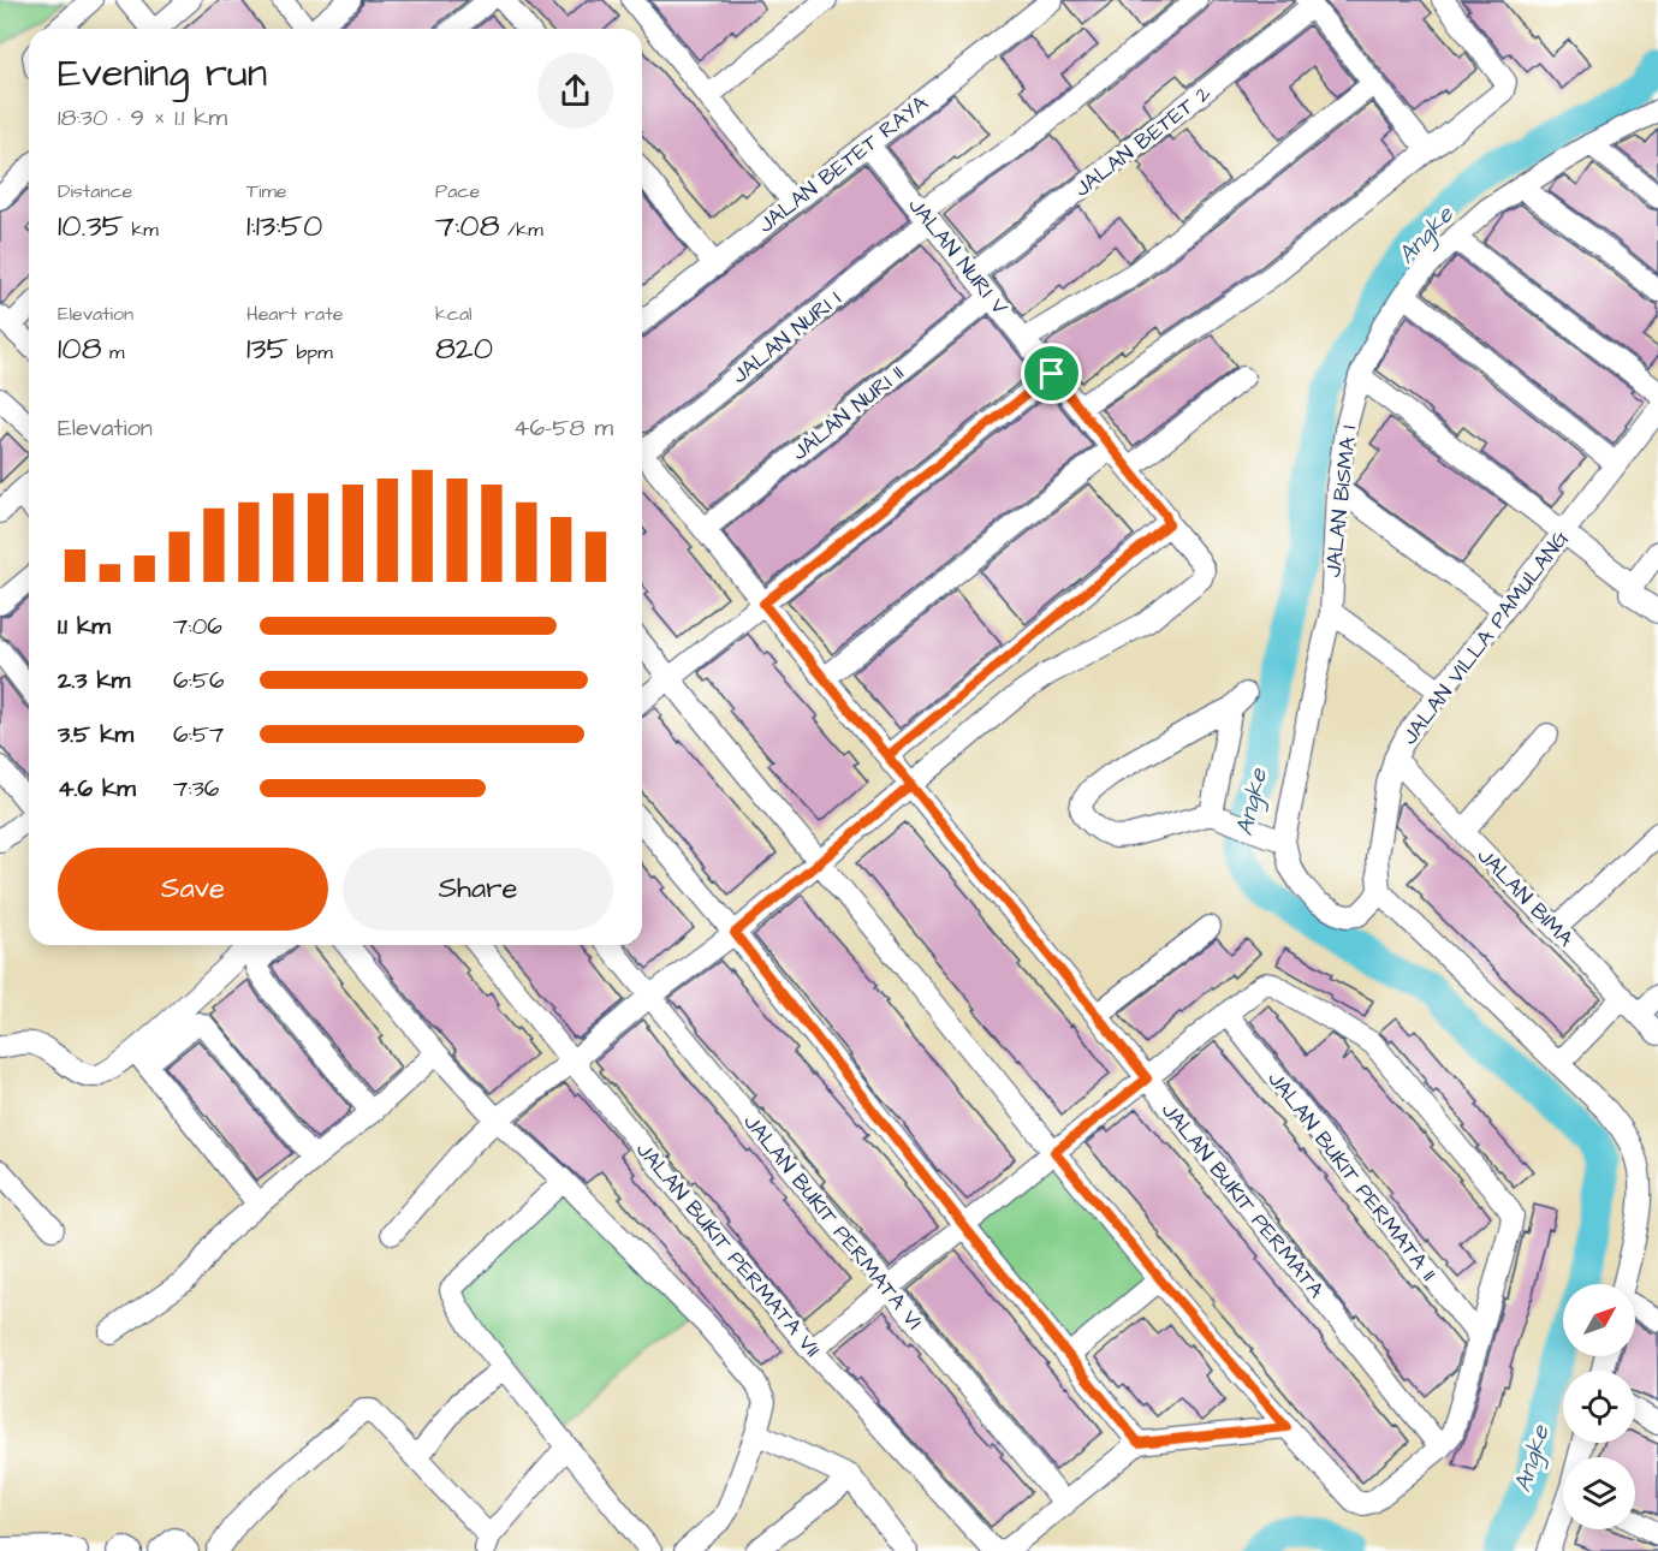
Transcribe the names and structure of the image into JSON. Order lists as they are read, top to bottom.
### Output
{
  "streets": {
    "street": [
      "JALAN BETET 2",
      "JALAN BETET RAYA",
      "JALAN NURI V",
      "JALAN NURI I",
      "JALAN NURI II",
      "JALAN BISMA 1",
      "JALAN VILLA PAMULANG",
      "JALAN BIMA",
      "JALAN BUKIT PERMATA II",
      "JALAN BUKIT PERMATA",
      "JALAN BUKIT PERMATA VI",
      "JALAN BUKIT PERMATA VII"
    ]
  },
  "crossings": [
    ["JALAN BETET 2", "JALAN NURI V"],
    ["JALAN BETET RAYA", "JALAN NURI V"],
    ["JALAN NURI V", "JALAN NURI I"],
    ["JALAN NURI V", "JALAN NURI II"],
    ["JALAN NURI V", "JALAN BUKIT PERMATA"],
    ["JALAN NURI II", "JALAN BUKIT PERMATA"],
    ["JALAN BISMA 1", "JALAN VILLA PAMULANG"],
    ["JALAN VILLA PAMULANG", "JALAN BIMA"]
  ],
  "water": ["Angke"],
  "north": "top right",
  "page": {
    "heading": ["Evening run", "18:30 · 9 × 1.1 km"],
    "stats": [
      ["Distance", "10.35 km"],
      ["Time", "1:13:50"],
      ["Pace", "7:08 /km"],
      ["Elevation", "108 m"],
      ["Heart rate", "135 bpm"],
      ["kcal", "820"]
    ],
    "chart": ["Elevation", "46–58 m"],
    "list": [
      {
        "name": "1.1 km",
        "note": "7:06"
      },
      {
        "name": "2.3 km",
        "note": "6:56"
      },
      {
        "name": "3.5 km",
        "note": "6:57"
      },
      {
        "name": "4.6 km",
        "note": "7:36"
      }
    ],
    "buttons": ["Save", "Share"]
  }
}
